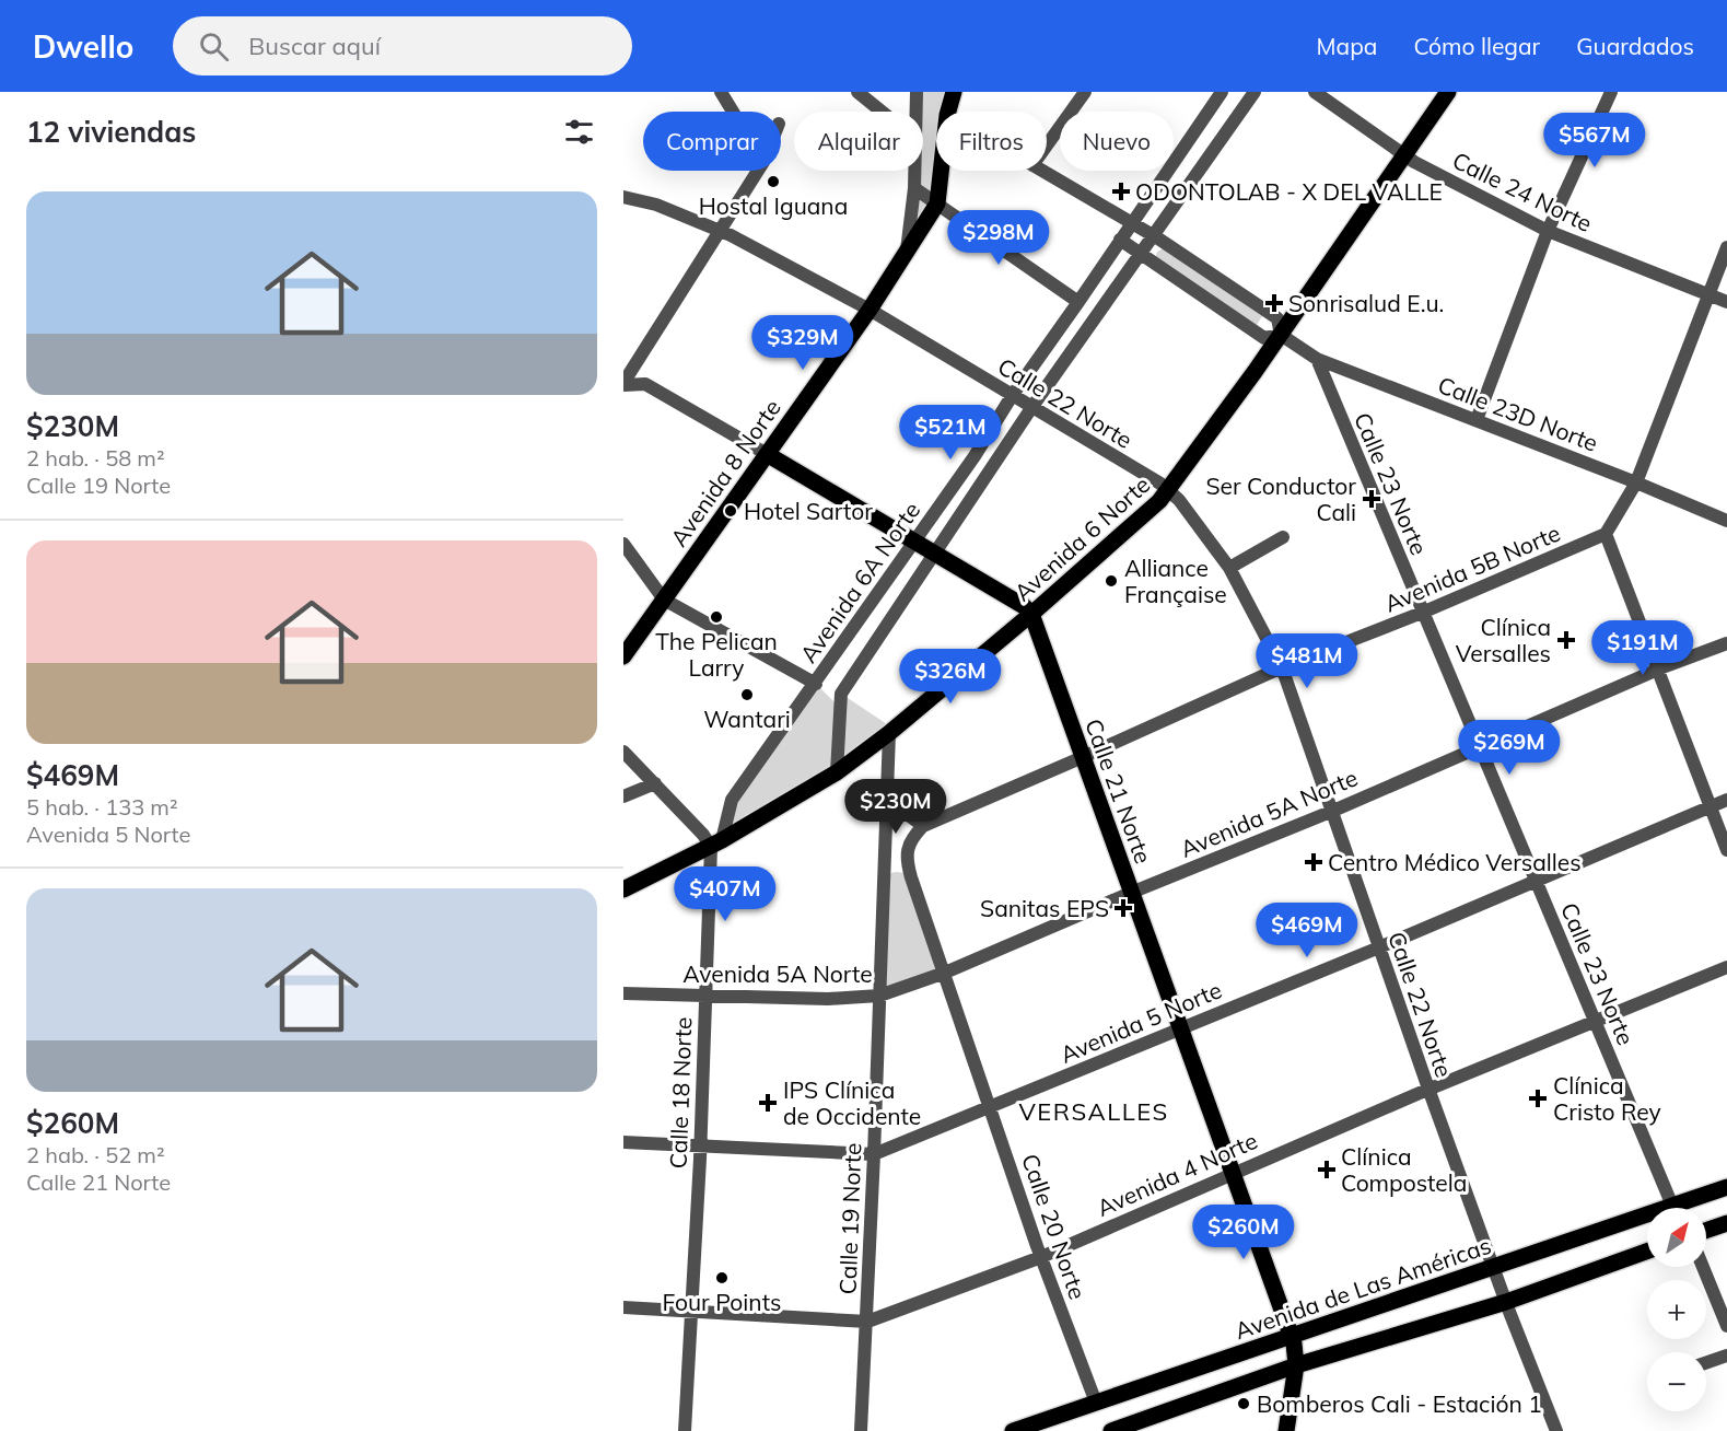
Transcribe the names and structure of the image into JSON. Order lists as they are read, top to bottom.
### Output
{
  "streets": {
    "main road": [
      "Avenida 8 Norte",
      "Avenida 6 Norte",
      "Calle 21 Norte",
      "Avenida de Las Américas"
    ],
    "street": [
      "Calle 24 Norte",
      "Calle 22 Norte",
      "Calle 23D Norte",
      "Calle 23 Norte",
      "Avenida 5B Norte",
      "Avenida 6A Norte",
      "Avenida 5A Norte",
      "Avenida 5 Norte",
      "Calle 18 Norte",
      "Avenida 4 Norte",
      "Calle 19 Norte",
      "Calle 20 Norte"
    ]
  },
  "crossings": [
    ["Calle 24 Norte", "Avenida 6 Norte"],
    ["Calle 22 Norte", "Avenida 8 Norte"],
    ["Calle 22 Norte", "Avenida 6 Norte"],
    ["Calle 22 Norte", "Avenida 5B Norte"],
    ["Calle 22 Norte", "Avenida 6A Norte"],
    ["Calle 22 Norte", "Avenida 5A Norte"],
    ["Calle 22 Norte", "Avenida 5 Norte"],
    ["Calle 22 Norte", "Avenida 4 Norte"],
    ["Calle 22 Norte", "Avenida de Las Américas"],
    ["Calle 23D Norte", "Calle 23 Norte"],
    ["Calle 23D Norte", "Avenida 6 Norte"],
    ["Calle 23 Norte", "Avenida 5B Norte"],
    ["Calle 23 Norte", "Avenida 5A Norte"],
    ["Calle 23 Norte", "Avenida 5 Norte"],
    ["Calle 23 Norte", "Avenida 4 Norte"],
    ["Calle 23 Norte", "Avenida de Las Américas"],
    ["Avenida 6 Norte", "Avenida 6A Norte"],
    ["Avenida 6 Norte", "Calle 21 Norte"],
    ["Avenida 6 Norte", "Calle 18 Norte"],
    ["Avenida 6 Norte", "Calle 19 Norte"],
    ["Avenida 5B Norte", "Calle 21 Norte"],
    ["Avenida 5B Norte", "Calle 20 Norte"],
    ["Avenida 6A Norte", "Calle 18 Norte"],
    ["Calle 21 Norte", "Avenida 5A Norte"],
    ["Calle 21 Norte", "Avenida 5 Norte"],
    ["Calle 21 Norte", "Avenida 4 Norte"],
    ["Calle 21 Norte", "Avenida de Las Américas"],
    ["Avenida 5A Norte", "Calle 18 Norte"],
    ["Avenida 5A Norte", "Calle 19 Norte"],
    ["Avenida 5A Norte", "Calle 20 Norte"],
    ["Avenida 5 Norte", "Calle 18 Norte"],
    ["Avenida 5 Norte", "Calle 19 Norte"],
    ["Avenida 5 Norte", "Calle 20 Norte"],
    ["Calle 18 Norte", "Avenida 4 Norte"],
    ["Avenida 4 Norte", "Calle 19 Norte"],
    ["Avenida 4 Norte", "Calle 20 Norte"],
    ["Calle 20 Norte", "Avenida de Las Américas"]
  ],
  "districts": ["VERSALLES"],
  "places": {
    "other": [
      "Hostal Iguana",
      "Hotel Sartor",
      "Alliance Française",
      "The Pelican Larry",
      "Wantari",
      "Four Points",
      "Bomberos Cali - Estación 1"
    ],
    "health": [
      "ODONTOLAB - X DEL VALLE",
      "Sonrisalud E.u.",
      "Ser Conductor Cali",
      "Clínica Versalles",
      "Centro Médico Versalles",
      "Sanitas EPS",
      "Clínica Cristo Rey",
      "IPS Clínica de Occidente",
      "Clínica Compostela"
    ]
  },
  "north": "top right",
  "page": {
    "header": "Dwello",
    "search": "Buscar aquí",
    "nav": ["Mapa", "Cómo llegar", "Guardados"],
    "heading": "12 viviendas",
    "chip": [
      "Comprar",
      "Alquilar",
      "Filtros",
      "Nuevo"
    ],
    "price": [
      "$567M",
      "$298M",
      "$329M",
      "$521M",
      "$191M",
      "$481M",
      "$326M",
      "$269M",
      "$230M",
      "$407M",
      "$469M",
      "$260M"
    ],
    "list": [
      {
        "name": "$230M",
        "note": "2 hab. · 58 m² · Calle 19 Norte"
      },
      {
        "name": "$469M",
        "note": "5 hab. · 133 m² · Avenida 5 Norte"
      },
      {
        "name": "$260M",
        "note": "2 hab. · 52 m² · Calle 21 Norte"
      }
    ],
    "map_buttons": ["+", "−"]
  }
}
